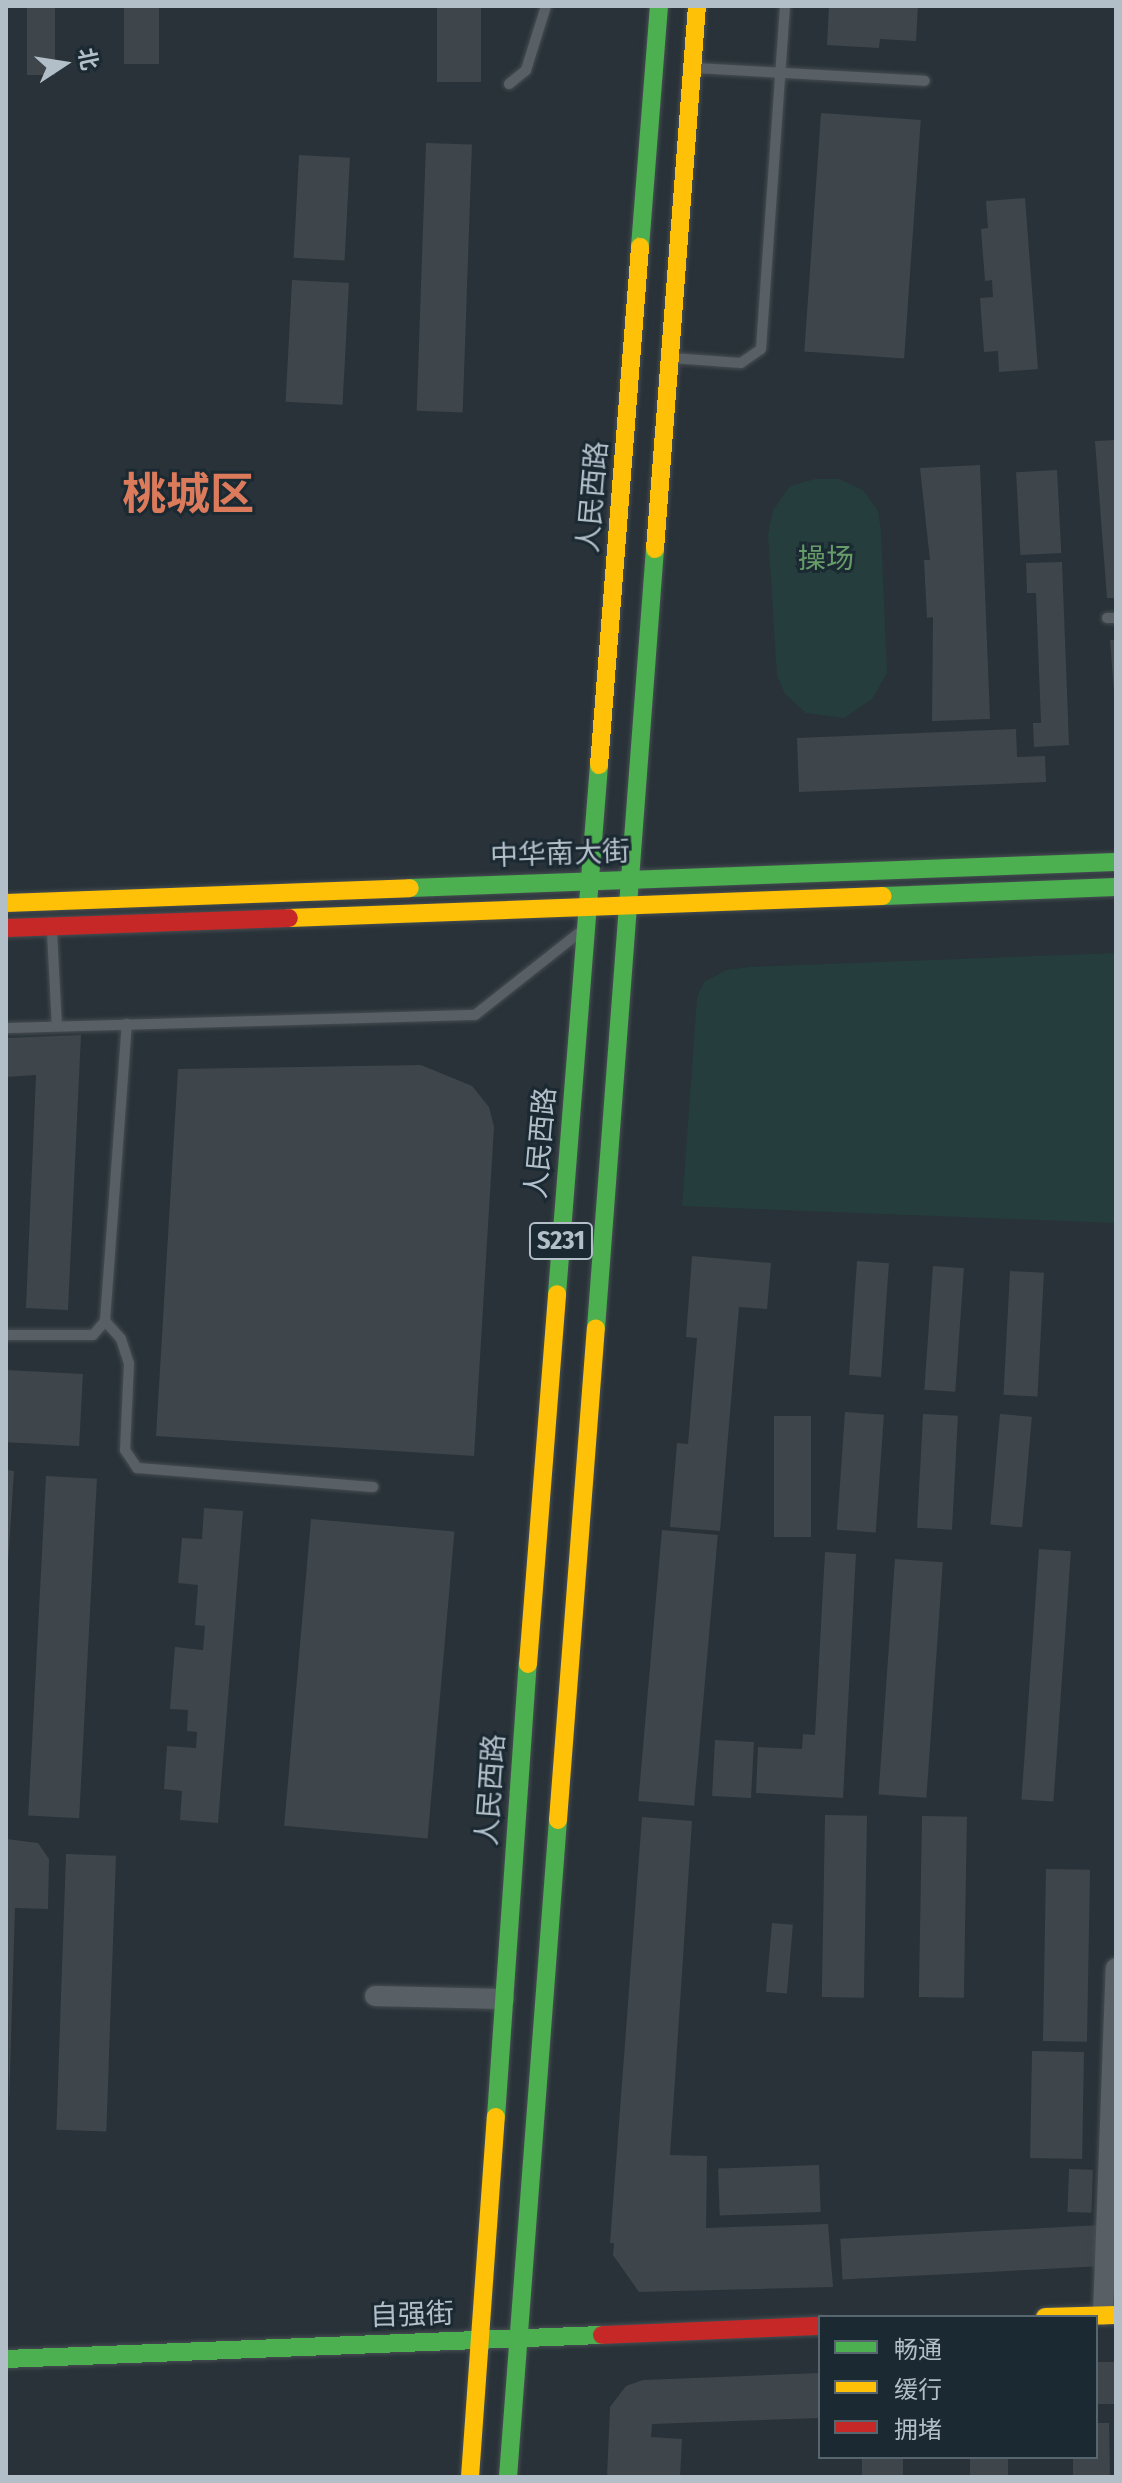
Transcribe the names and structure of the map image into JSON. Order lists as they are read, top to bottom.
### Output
{
  "streets": {
    "main road": [
      "人民西路",
      "中华南大街",
      "S231",
      "自强街"
    ]
  },
  "crossings": [
    ["人民西路", "中华南大街"],
    ["人民西路", "自强街"],
    ["中华南大街", "S231"],
    ["S231", "自强街"]
  ],
  "districts": ["桃城区"],
  "parks": ["操场"],
  "legend": ["畅通", "缓行", "拥堵"],
  "north": "right"
}
